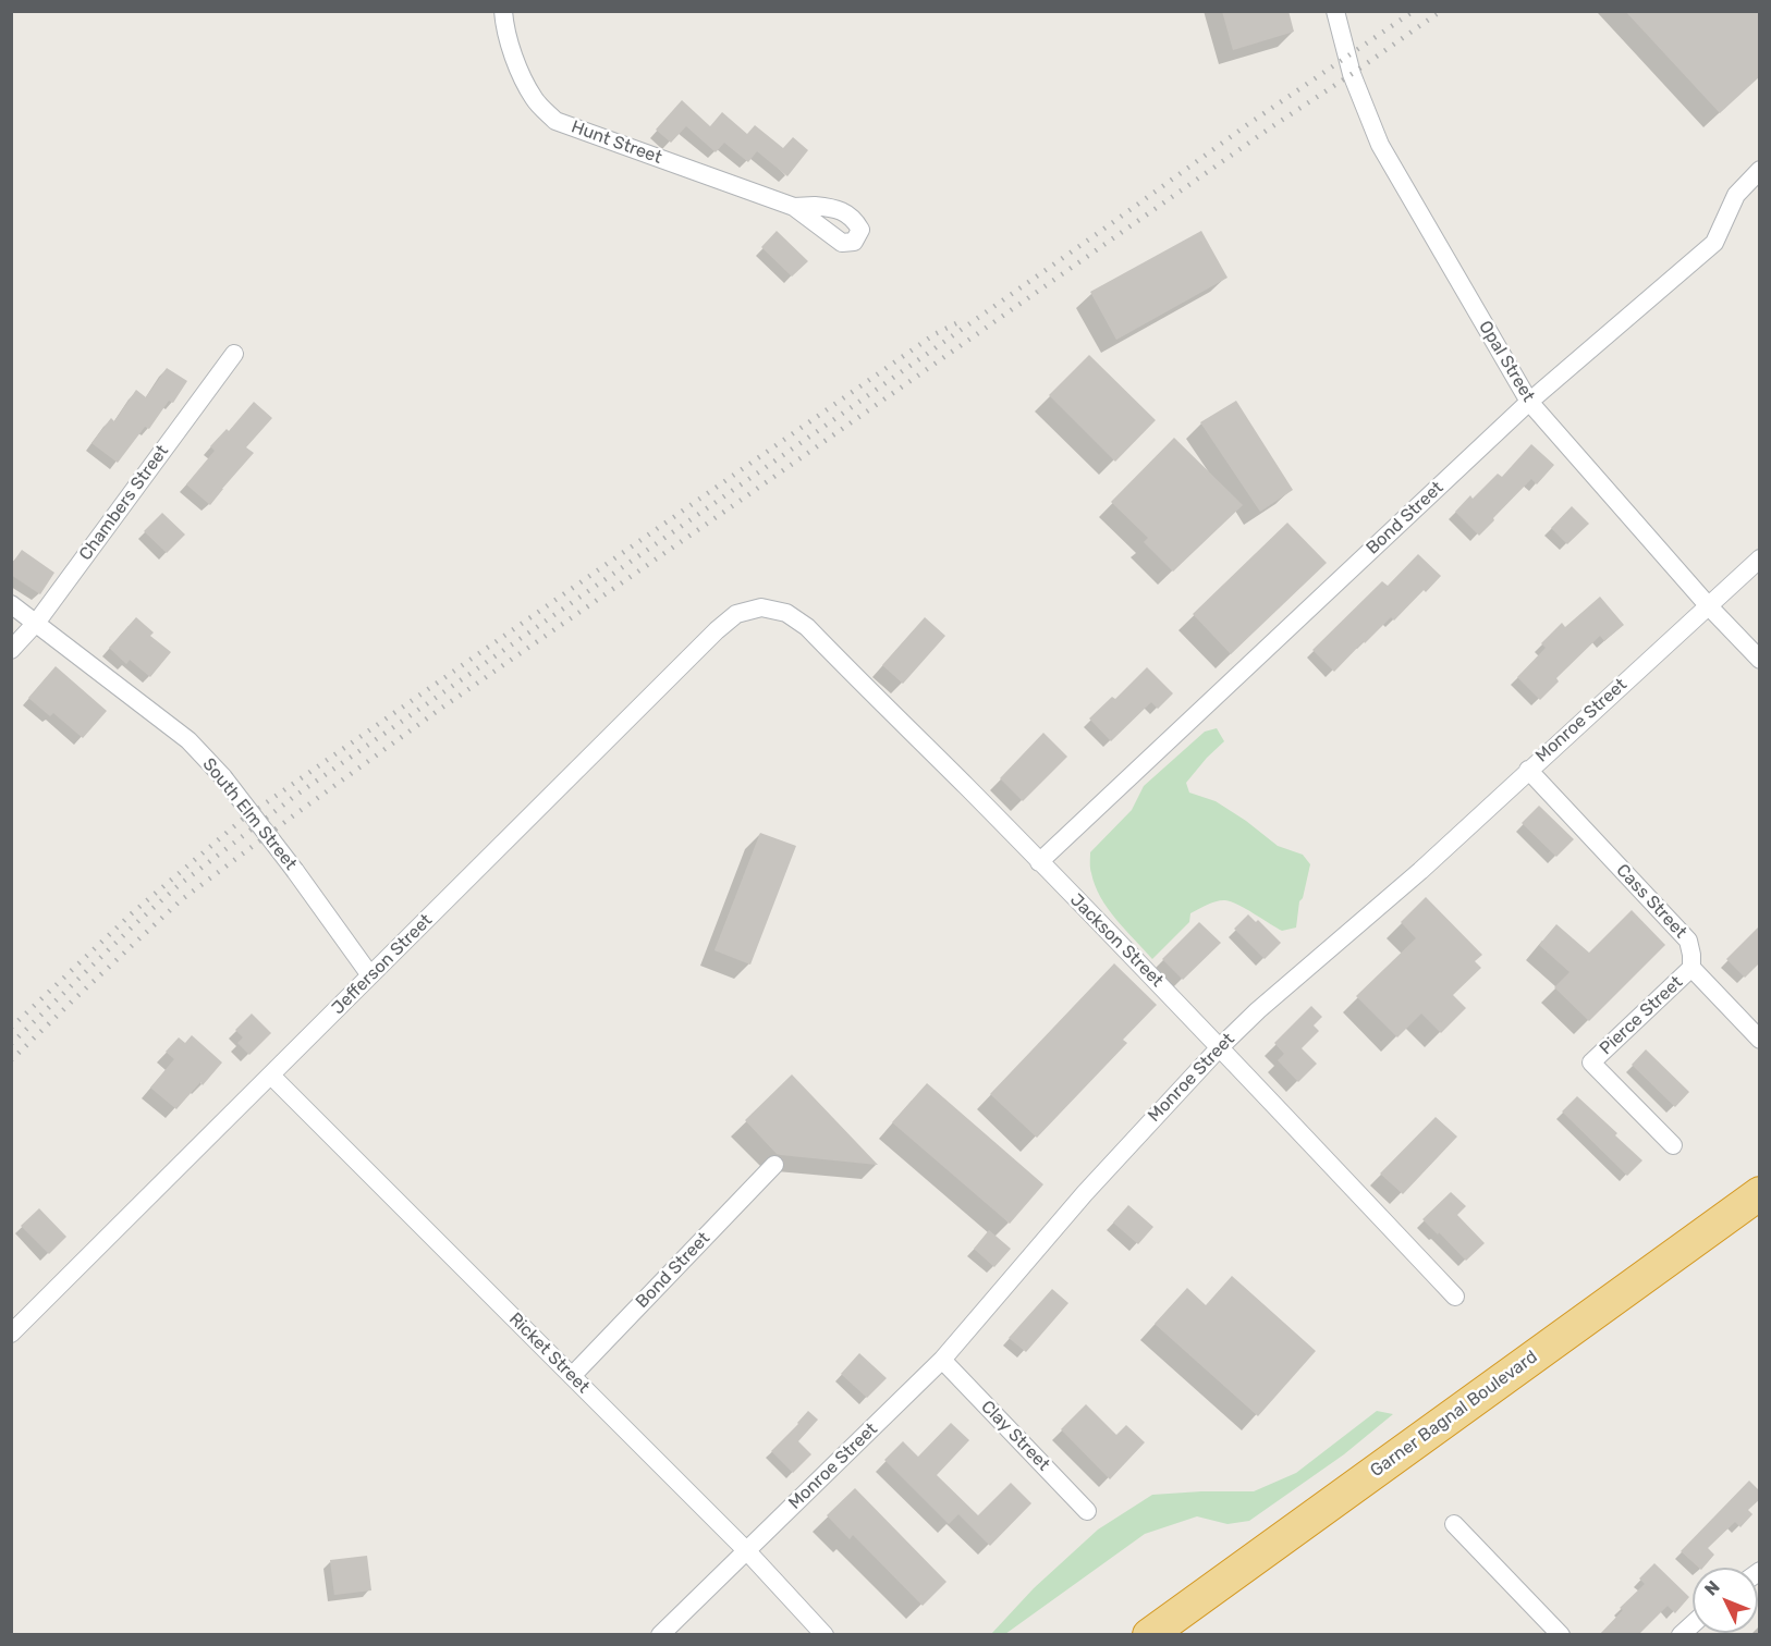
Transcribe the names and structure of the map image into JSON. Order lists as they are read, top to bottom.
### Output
{
  "streets": {
    "highway": ["Garner Bagnal Boulevard"],
    "street": [
      "Hunt Street",
      "Opal Street",
      "Chambers Street",
      "Bond Street",
      "Monroe Street",
      "South Elm Street",
      "Cass Street",
      "Jackson Street",
      "Jefferson Street",
      "Pierce Street",
      "Ricket Street",
      "Clay Street"
    ]
  },
  "crossings": [
    ["Opal Street", "Bond Street"],
    ["Opal Street", "Monroe Street"],
    ["Chambers Street", "South Elm Street"],
    ["Bond Street", "Jackson Street"],
    ["Bond Street", "Ricket Street"],
    ["Monroe Street", "Cass Street"],
    ["Monroe Street", "Jackson Street"],
    ["Monroe Street", "Ricket Street"],
    ["Monroe Street", "Clay Street"],
    ["South Elm Street", "Jefferson Street"],
    ["Cass Street", "Pierce Street"],
    ["Jackson Street", "Jefferson Street"],
    ["Jefferson Street", "Ricket Street"]
  ],
  "north": "top left"
}
